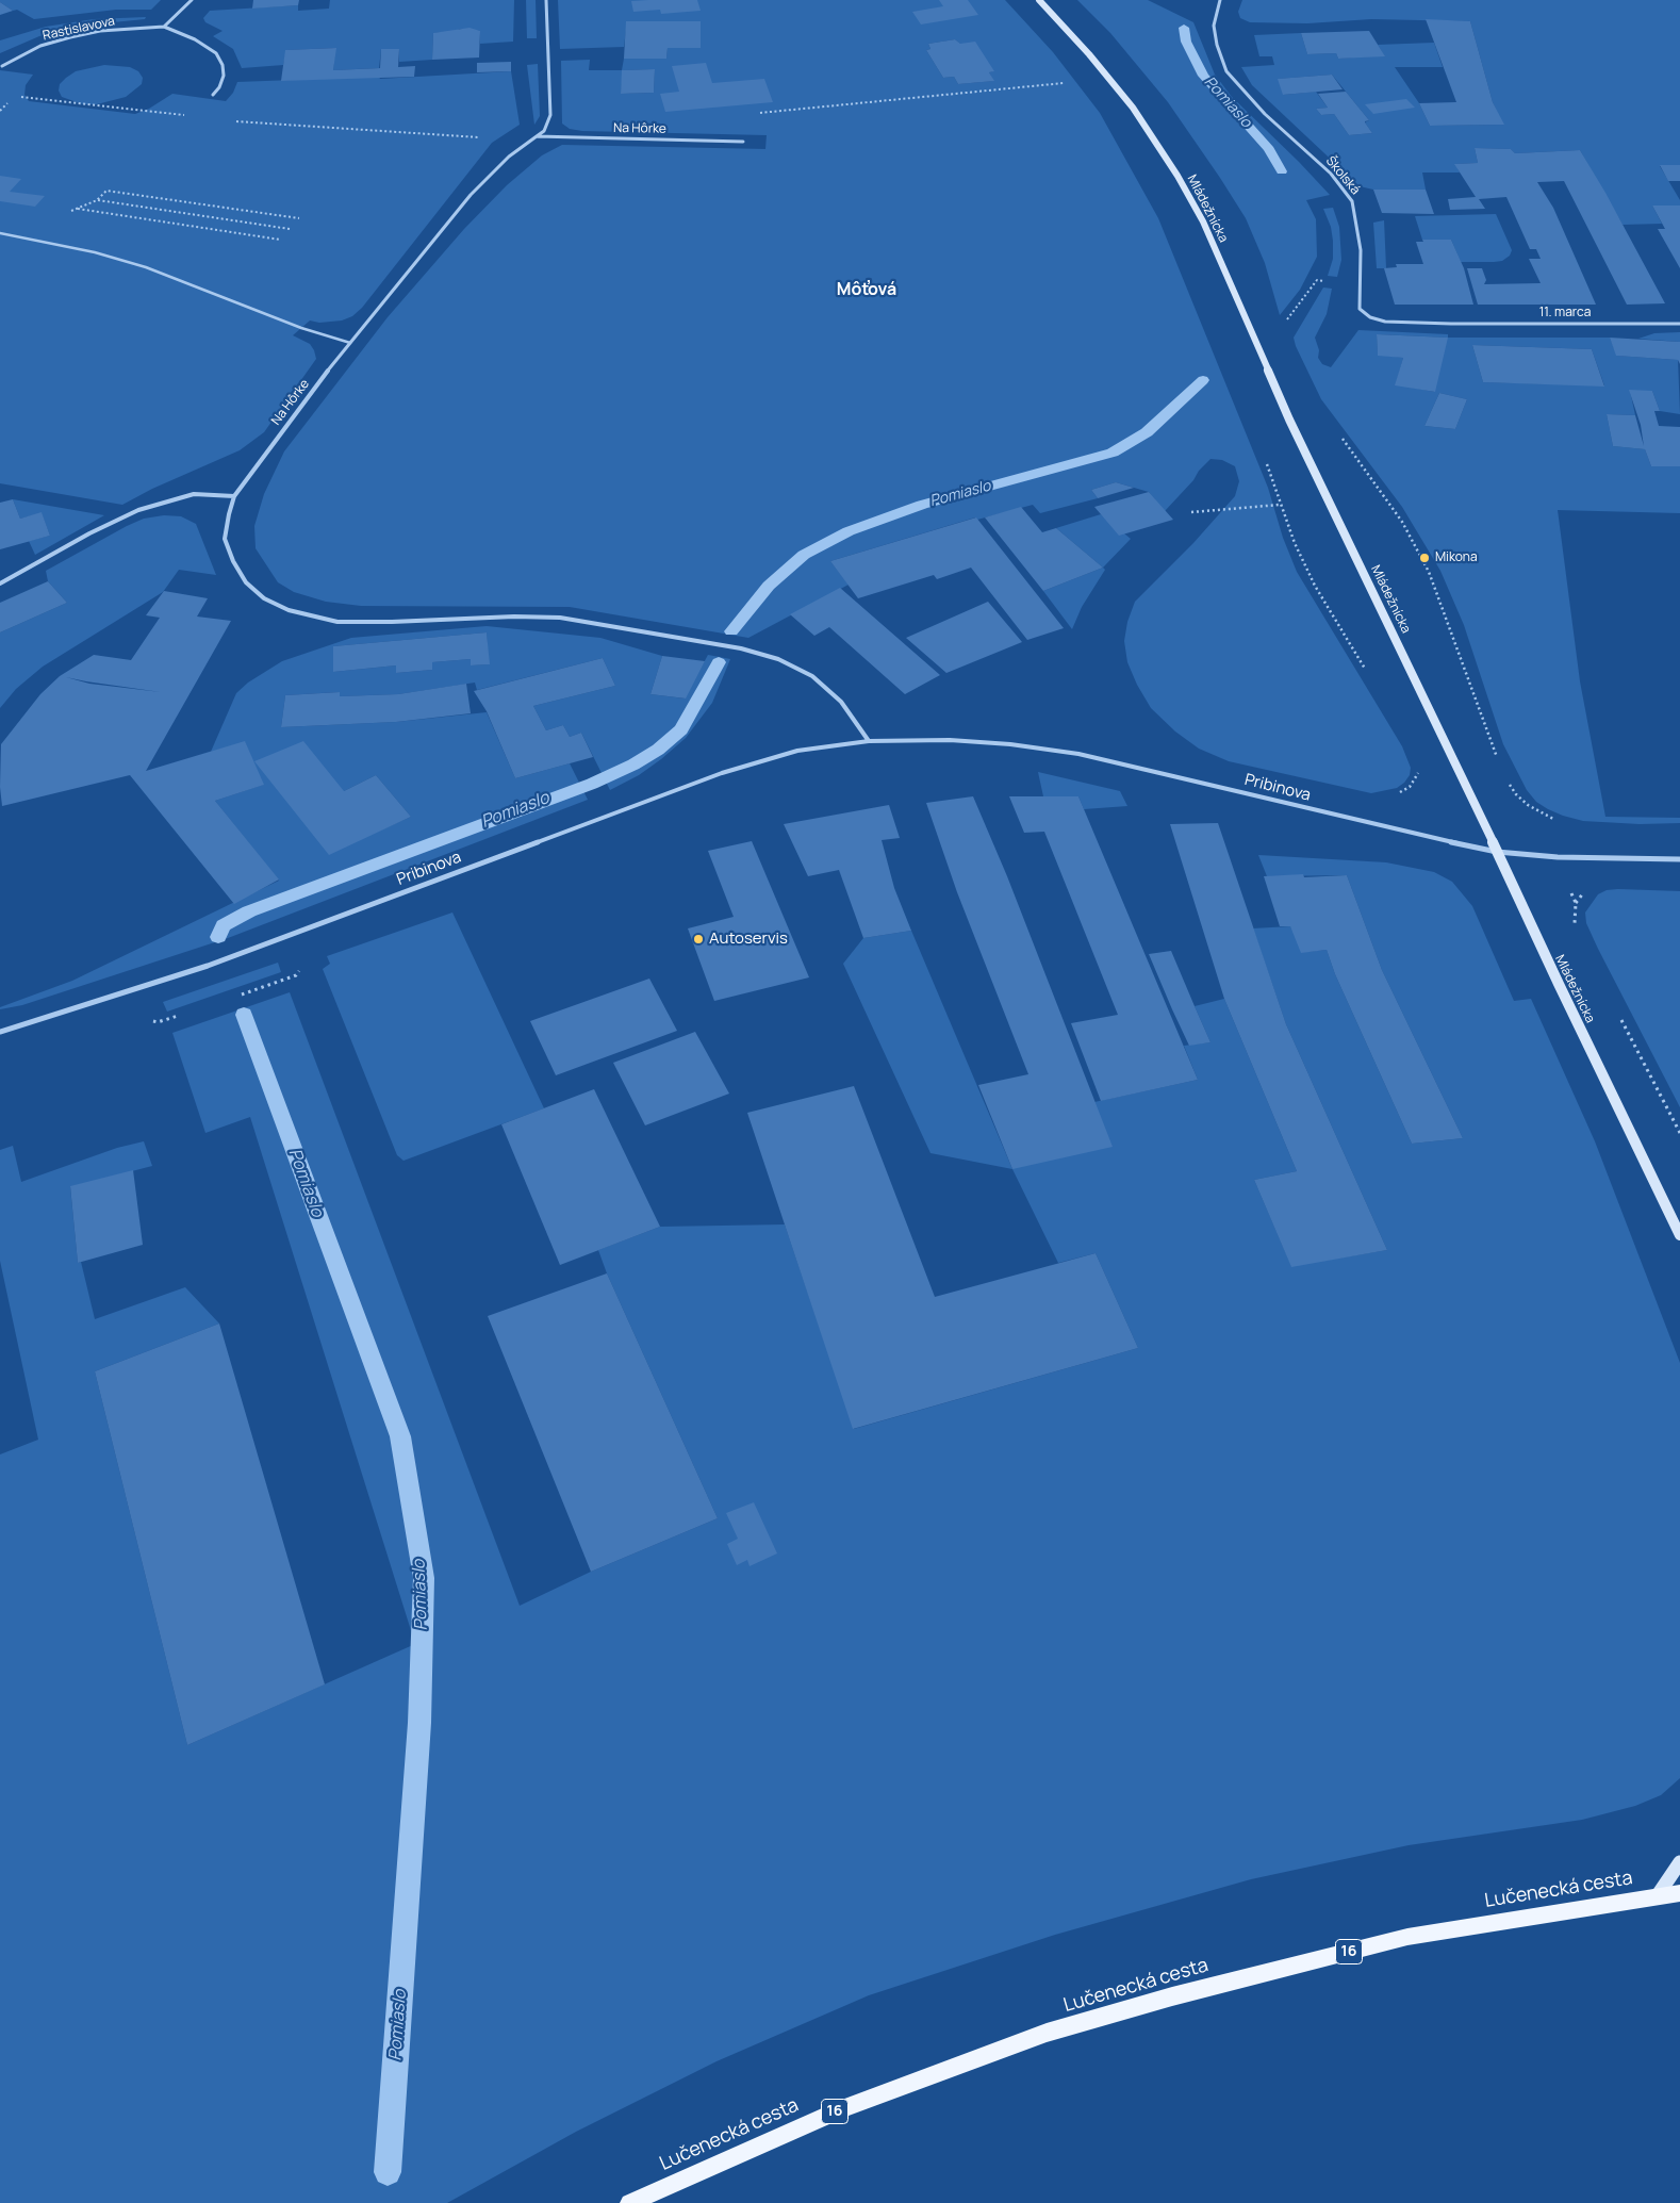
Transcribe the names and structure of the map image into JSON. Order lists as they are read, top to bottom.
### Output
{
  "streets": {
    "main road": ["Lučenecká cesta", "16"],
    "street": [
      "Rastislavova",
      "Na Hôrke",
      "Školská",
      "Mládežnícka",
      "11. marca",
      "Pribinova"
    ]
  },
  "crossings": [
    ["Školská", "11. marca"],
    ["Mládežnícka", "Pribinova"]
  ],
  "districts": ["Môťová"],
  "water": ["Pomiaslo"],
  "places": ["Mikona", "Autoservis"]
}
